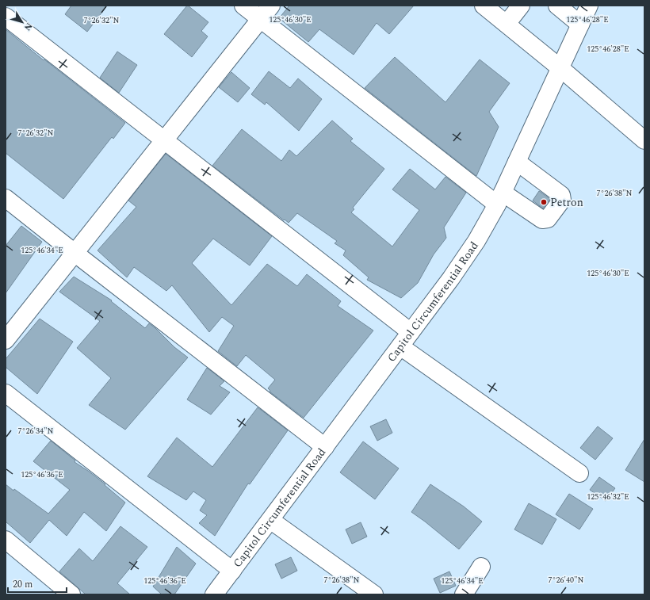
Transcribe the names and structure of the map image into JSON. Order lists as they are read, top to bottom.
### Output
{
  "streets": {
    "street": ["Capitol Circumferential Road"]
  },
  "places": ["Petron"],
  "scale_bar": "20 m",
  "north": "bottom right",
  "coordinates": [
    "125°46'30\"E",
    "125°46'28\"E",
    "7°26'32\"N",
    "7°26'38\"N",
    "125°46'34\"E",
    "7°26'34\"N",
    "125°46'36\"E",
    "125°46'32\"E",
    "7°26'40\"N"
  ]
}
